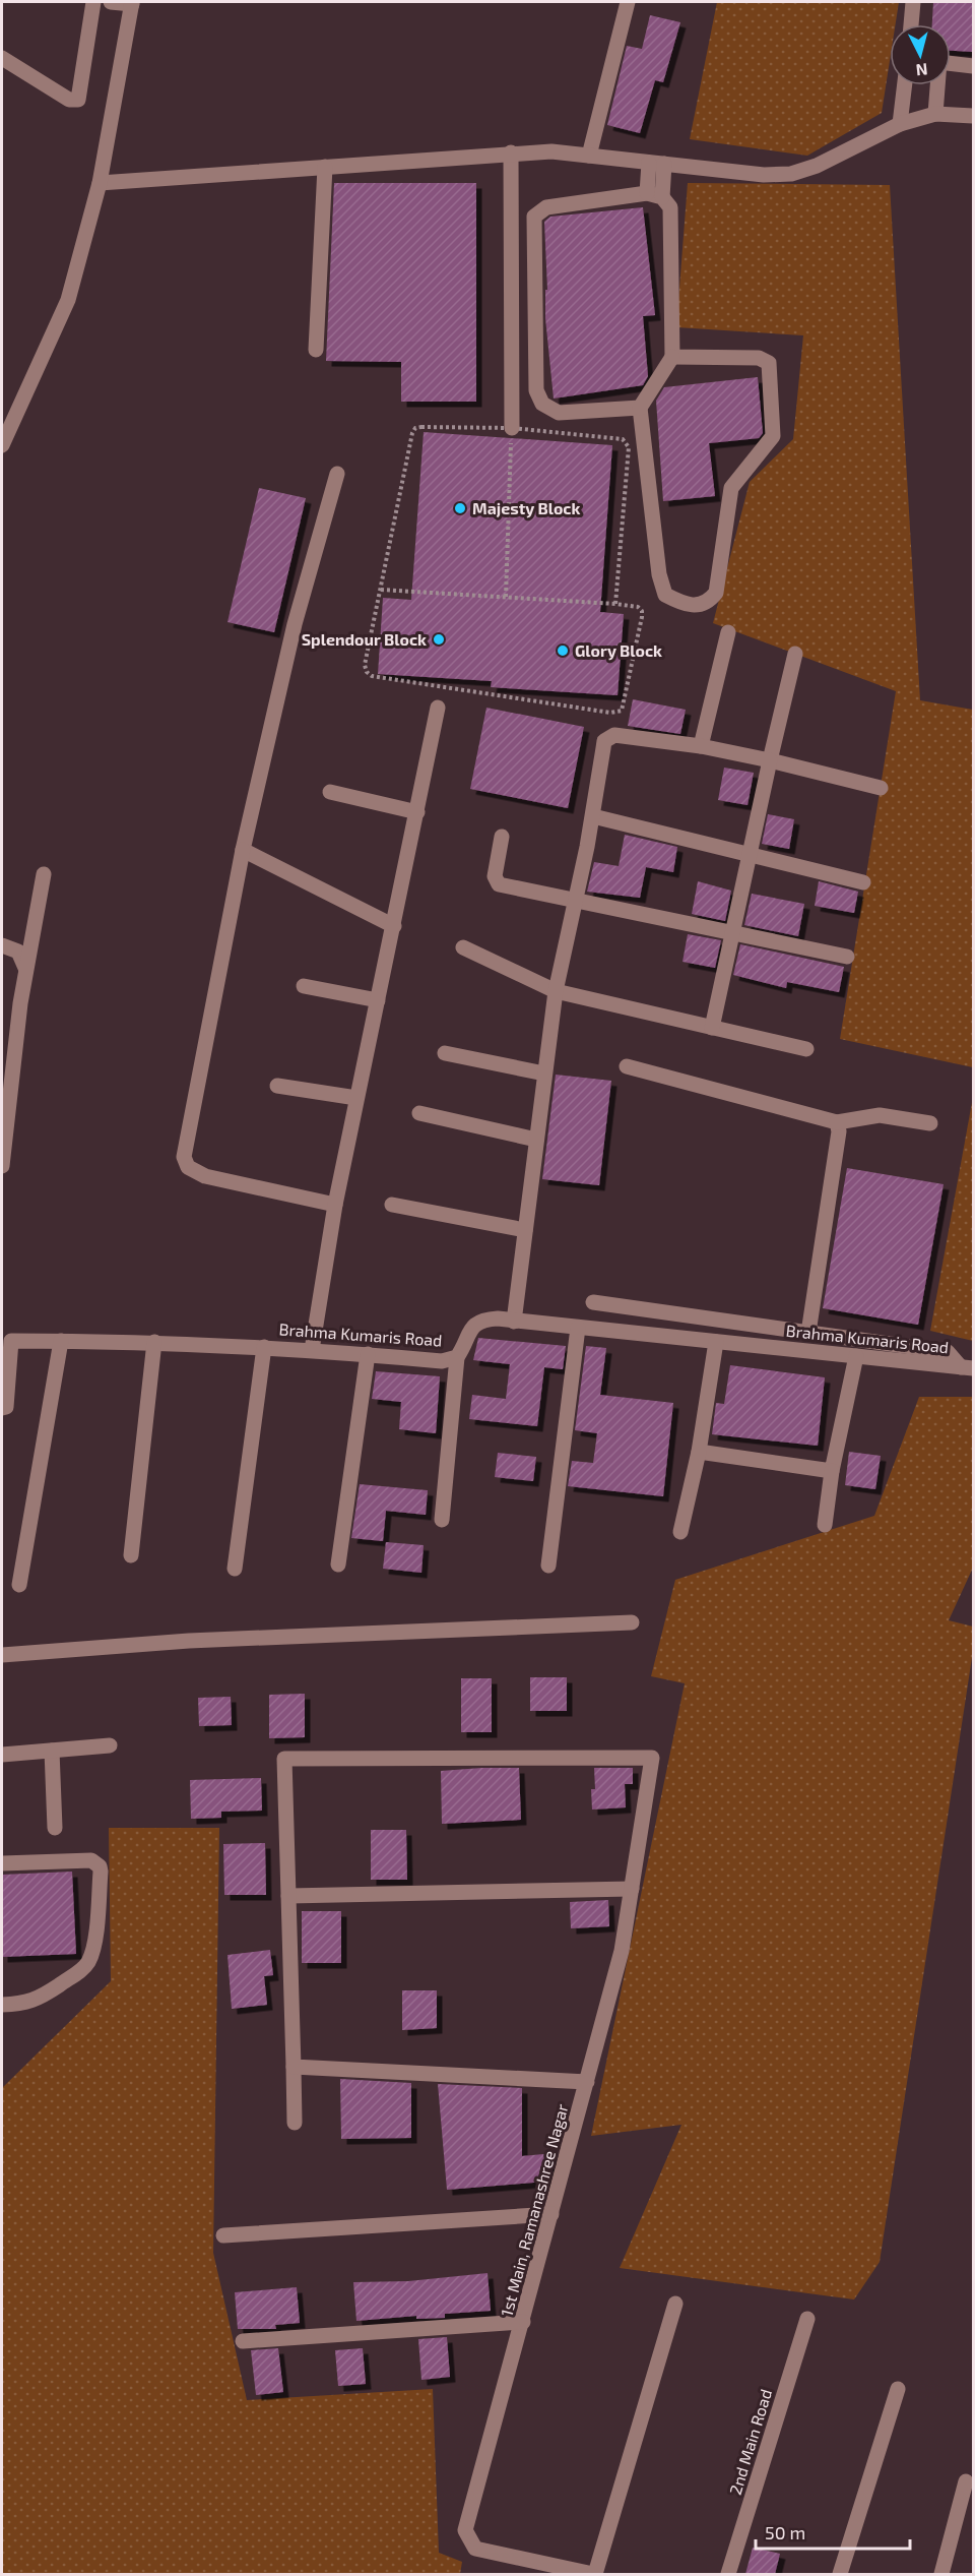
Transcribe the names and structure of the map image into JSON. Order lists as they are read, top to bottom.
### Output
{
  "streets": {
    "street": ["Brahma Kumaris Road", "1st Main, Ramanashree Nagar", "2nd Main Road"]
  },
  "places": ["Majesty Block", "Splendour Block", "Glory Block"],
  "scale_bar": "50 m",
  "north": "bottom"
}
